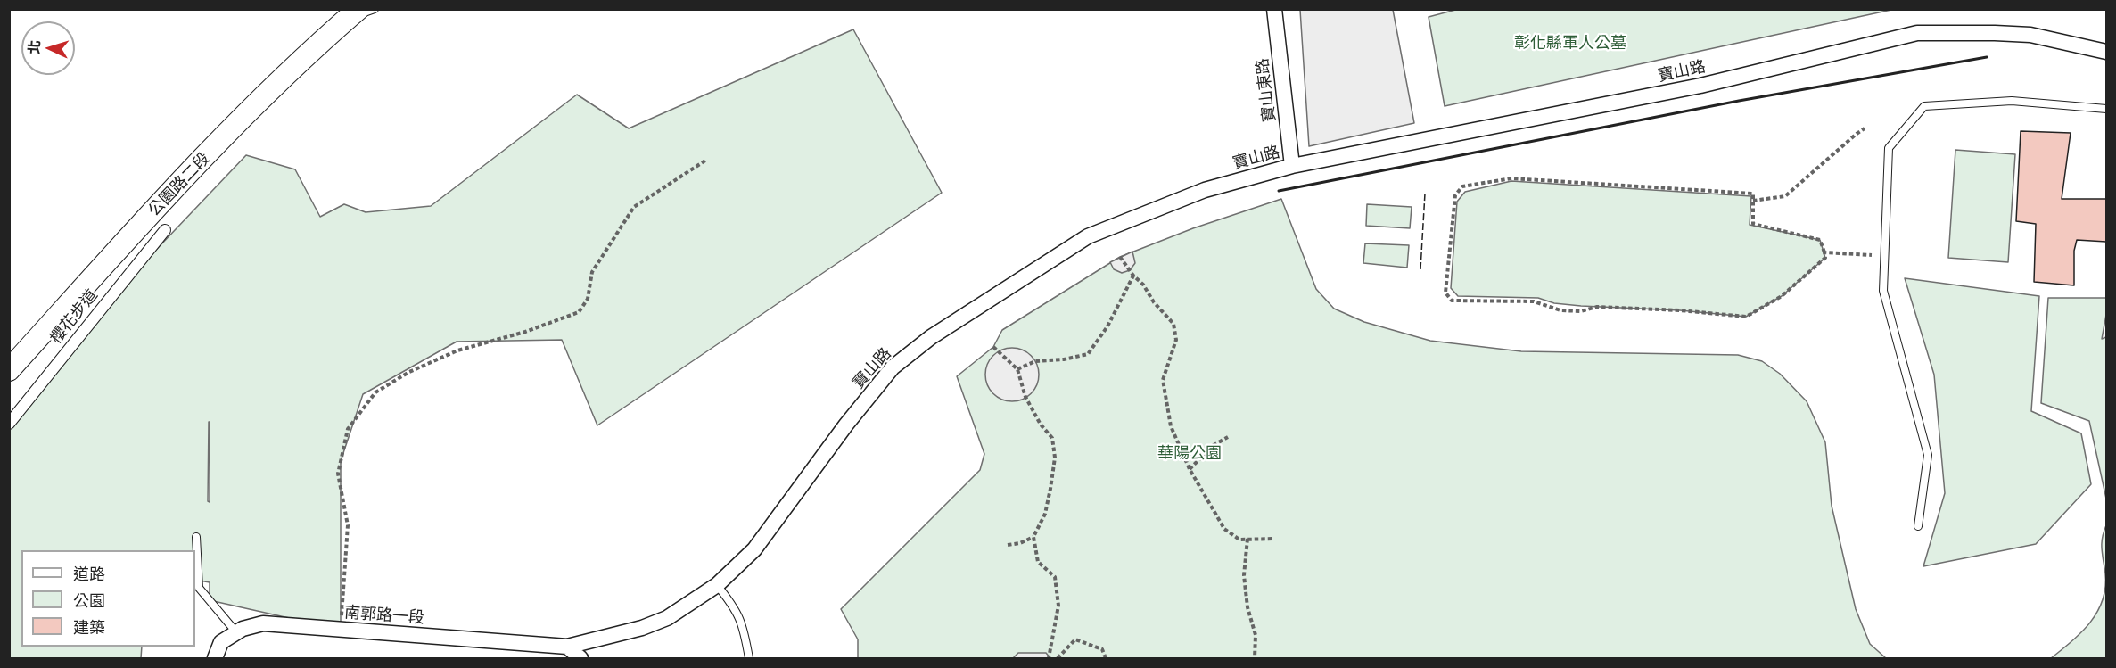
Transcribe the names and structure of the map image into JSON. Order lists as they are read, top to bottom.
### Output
{
  "streets": {
    "main road": ["公園路二段"],
    "street": [
      "寶山路",
      "寶山東路",
      "櫻花步道",
      "南郭路一段"
    ]
  },
  "crossings": [
    ["寶山路", "寶山東路"],
    ["寶山路", "南郭路一段"]
  ],
  "parks": ["彰化縣軍人公墓", "華陽公園"],
  "legend": ["道路", "公園", "建築"],
  "north": "left"
}
